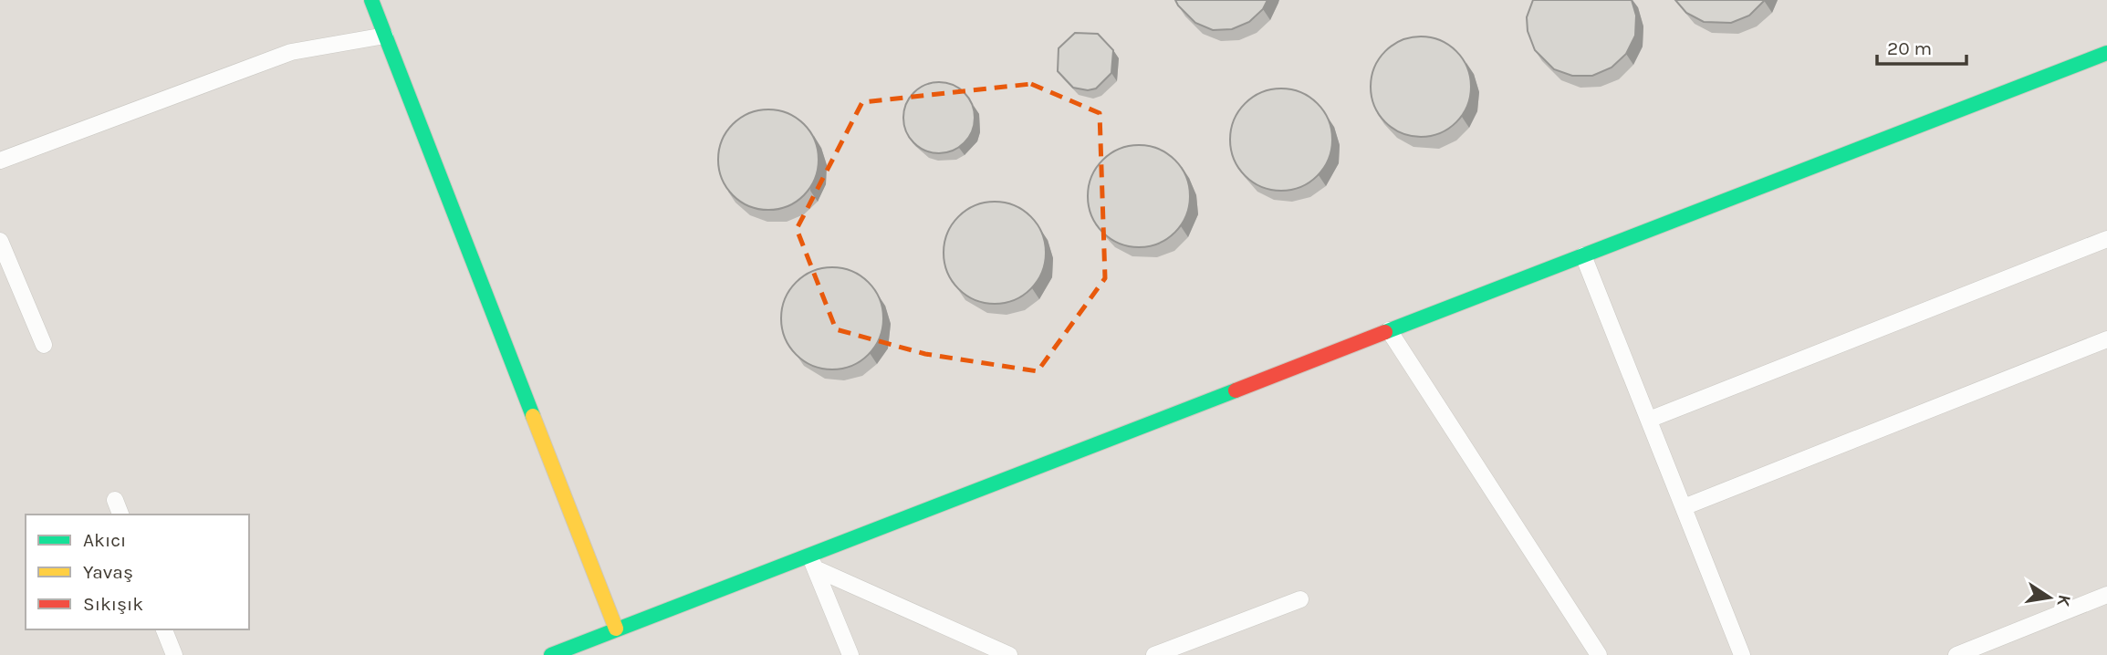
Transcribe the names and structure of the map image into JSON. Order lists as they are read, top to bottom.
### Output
{
  "legend": ["Akıcı", "Yavaş", "Sıkışık"],
  "scale_bar": "20 m",
  "north": "right"
}
